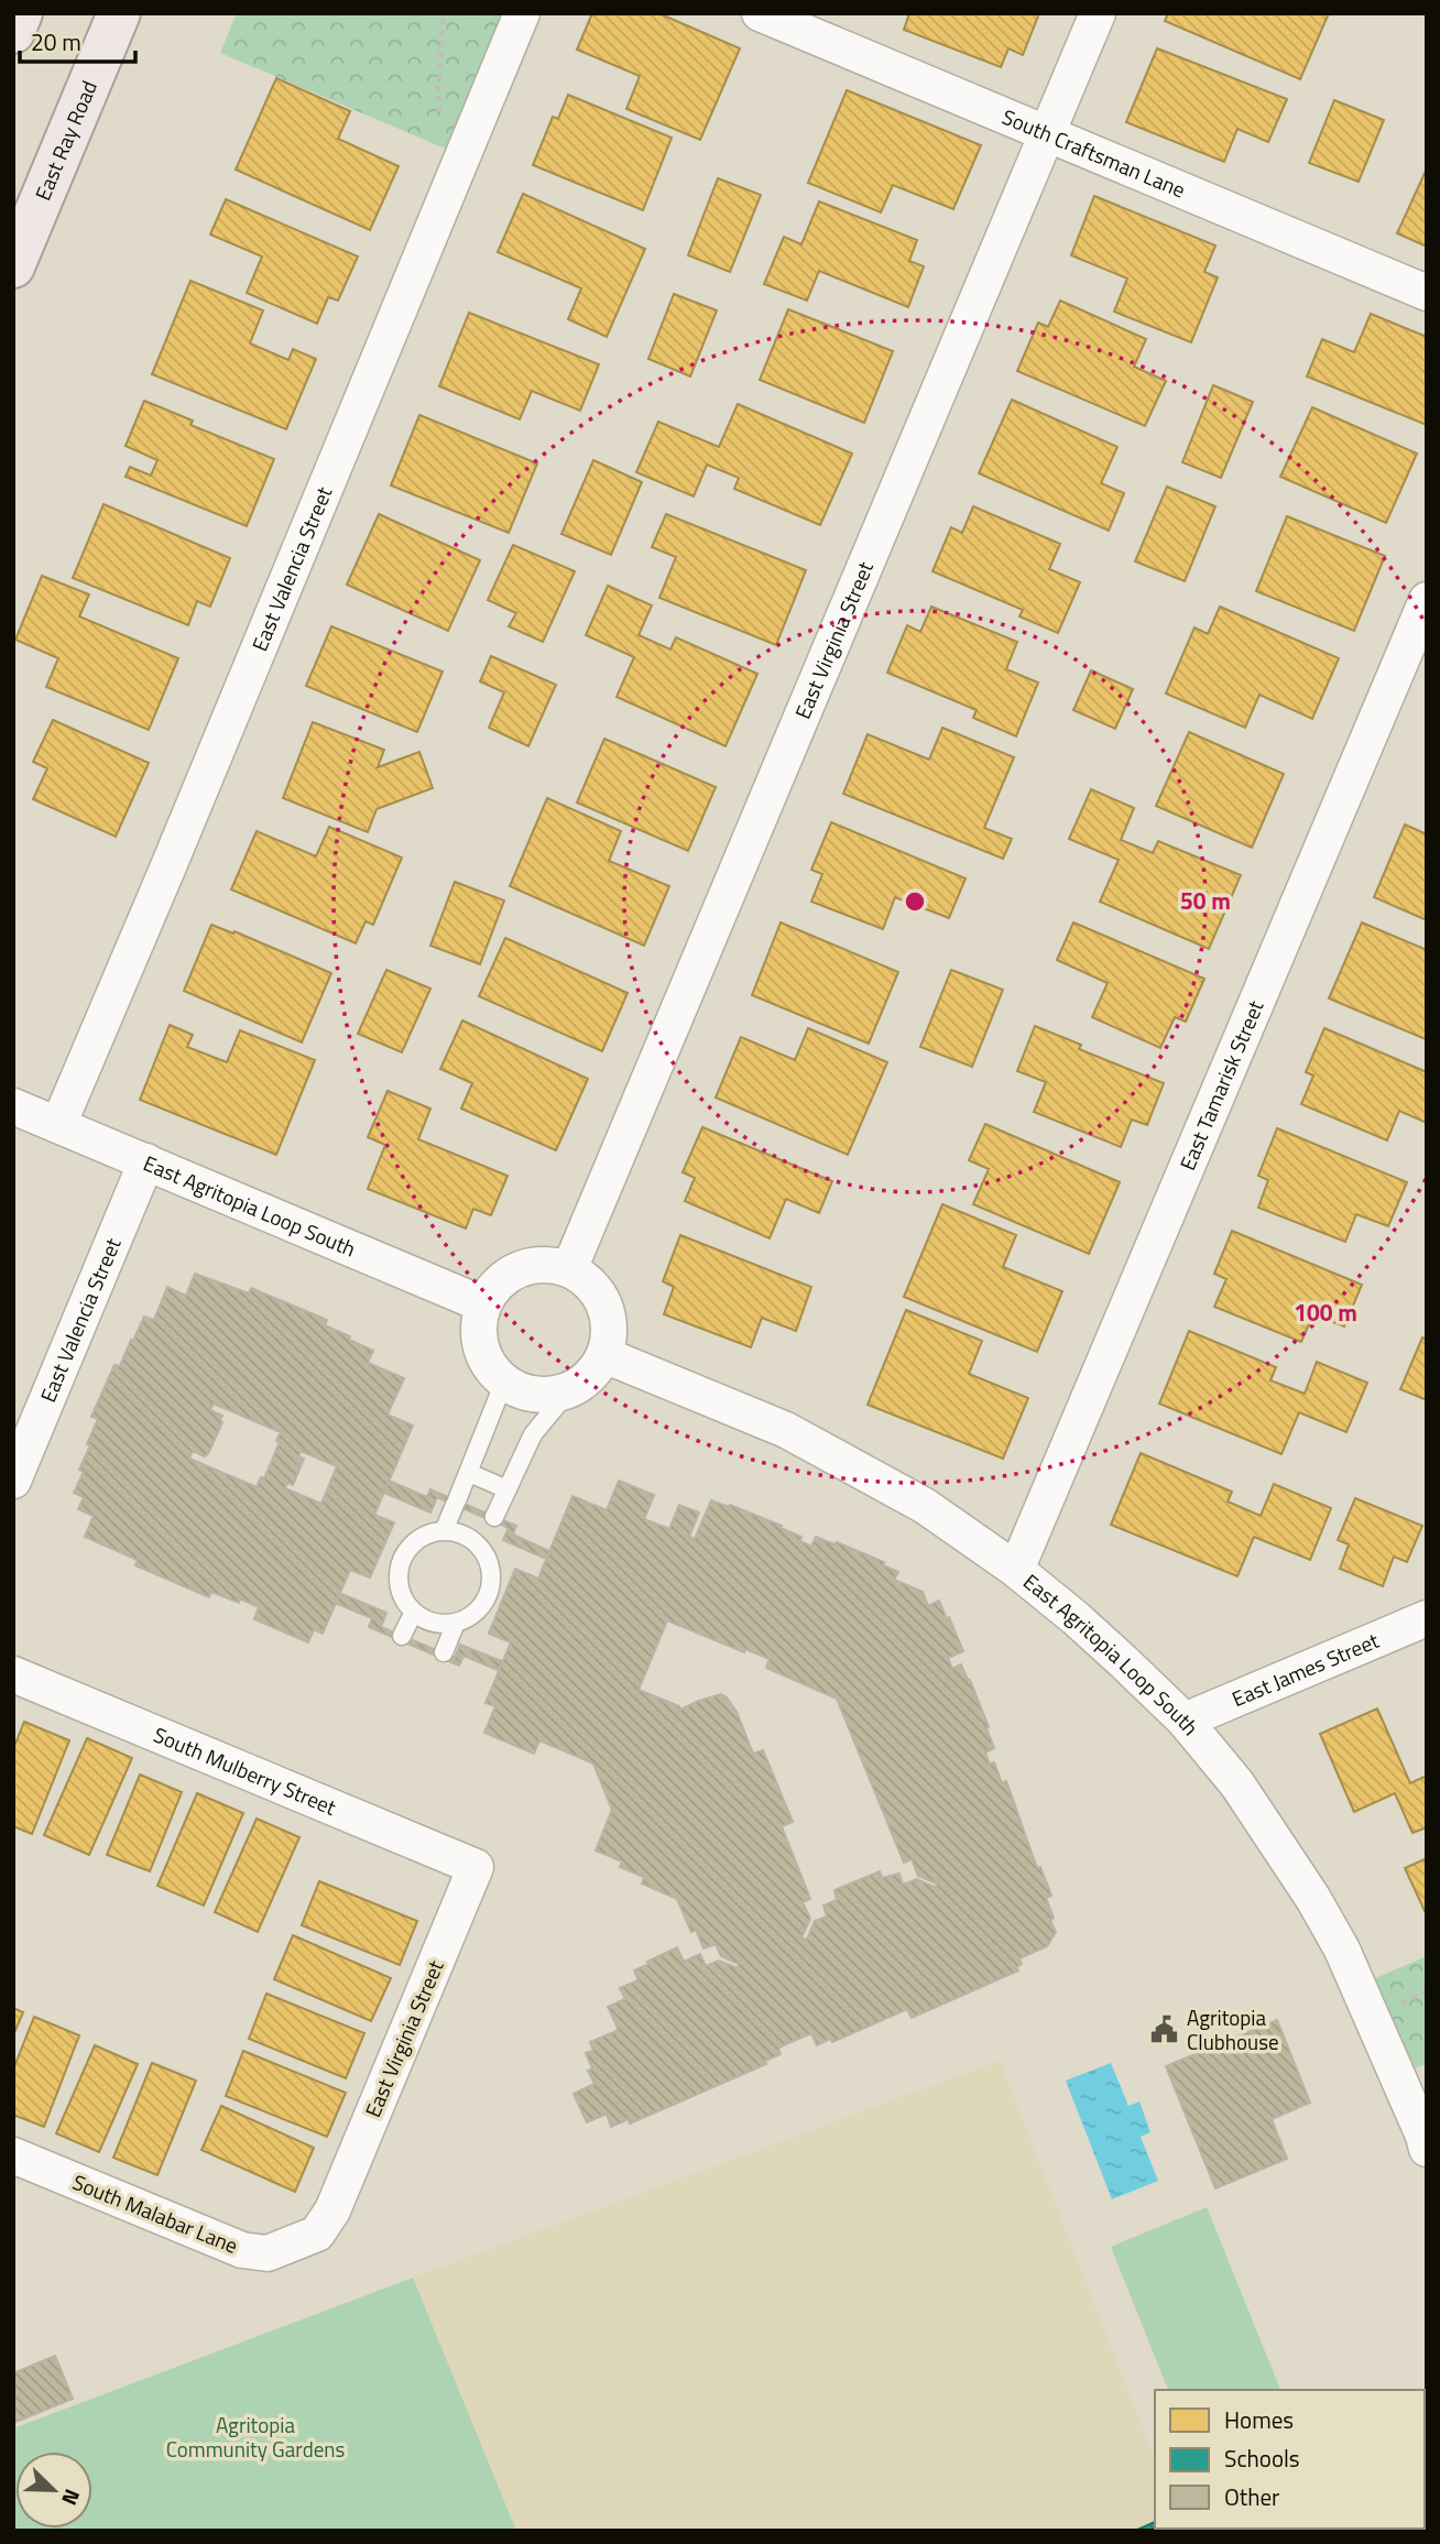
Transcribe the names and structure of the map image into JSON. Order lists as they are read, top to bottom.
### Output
{
  "streets": {
    "main road": ["East Ray Road"],
    "street": [
      "South Craftsman Lane",
      "East Valencia Street",
      "East Virginia Street",
      "East Tamarisk Street",
      "East Agritopia Loop South",
      "East James Street",
      "South Mulberry Street",
      "South Malabar Lane"
    ]
  },
  "crossings": [
    ["South Craftsman Lane", "East Virginia Street"],
    ["East Valencia Street", "East Agritopia Loop South"],
    ["East Virginia Street", "East Agritopia Loop South"],
    ["East Virginia Street", "South Mulberry Street"],
    ["East Virginia Street", "South Malabar Lane"],
    ["East Tamarisk Street", "East Agritopia Loop South"],
    ["East Agritopia Loop South", "East James Street"]
  ],
  "parks": ["Agritopia Community Gardens"],
  "places": {
    "public building": ["Agritopia Clubhouse"]
  },
  "legend": ["Homes", "Schools", "Other"],
  "scale_bar": "20 m",
  "north": "bottom right",
  "rings": ["50 m", "100 m"]
}
